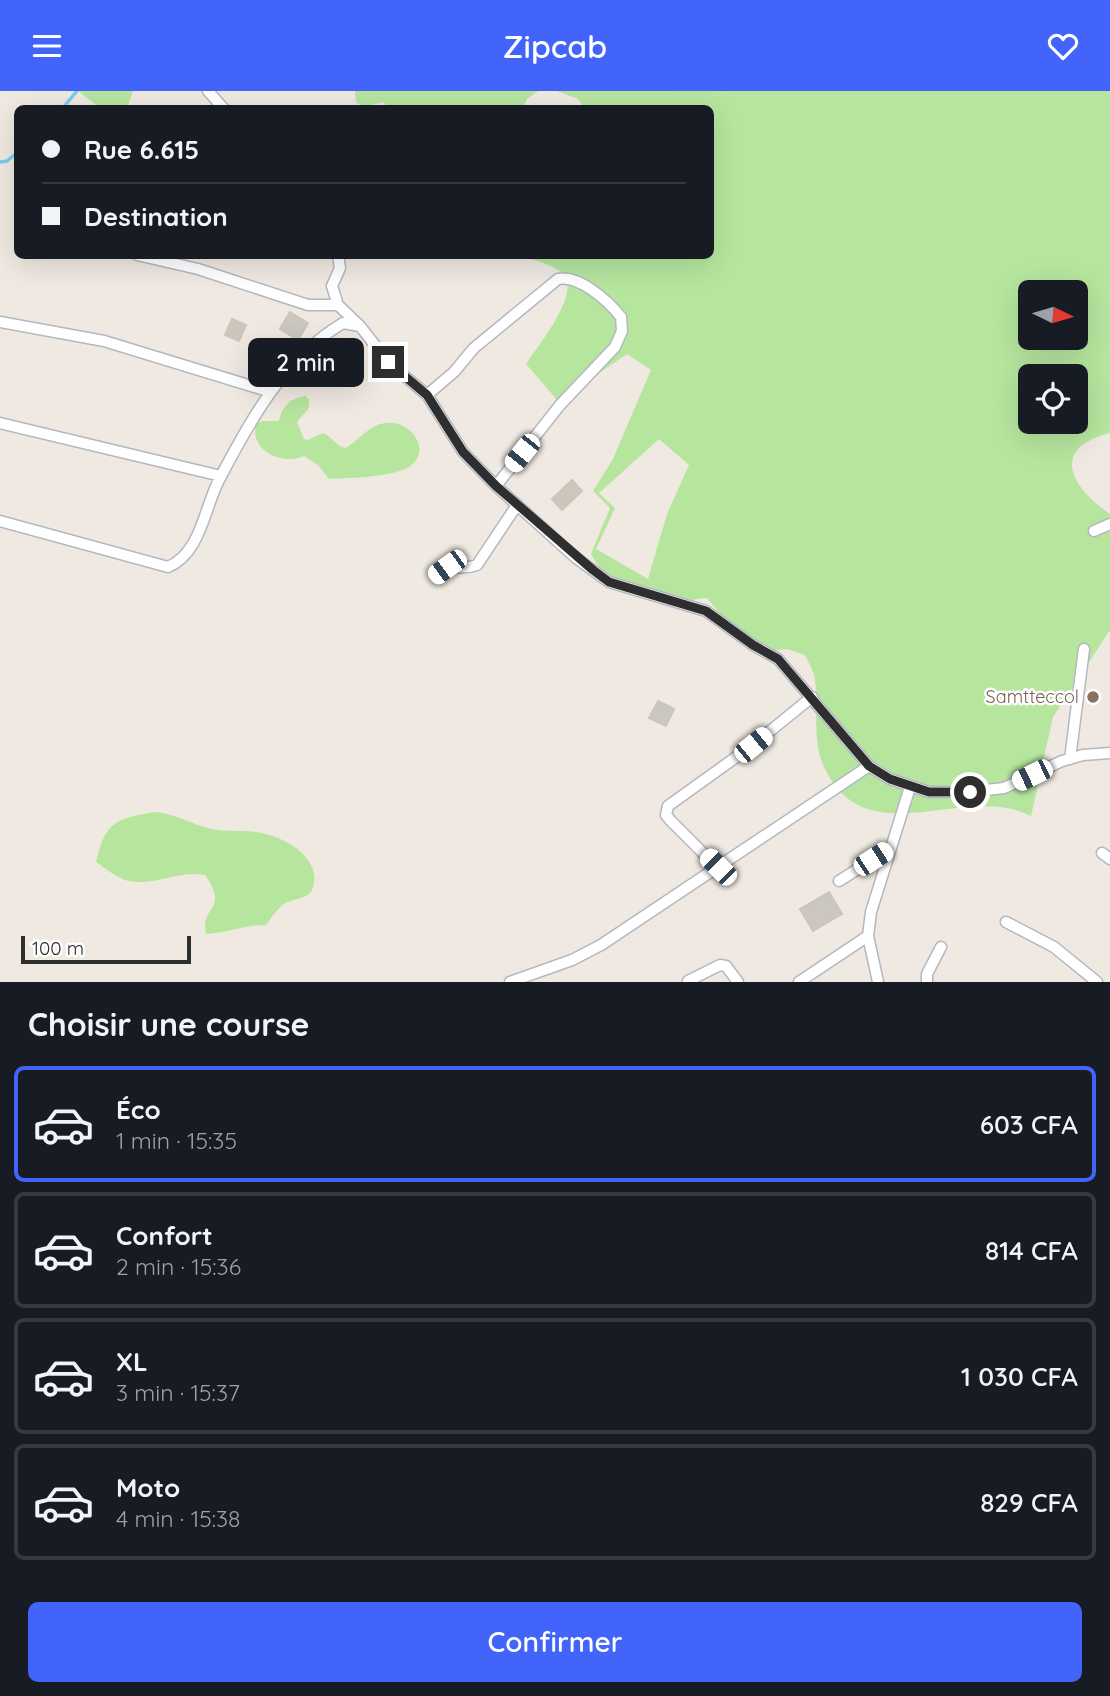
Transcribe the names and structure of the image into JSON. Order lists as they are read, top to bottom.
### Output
{
  "places": ["Samtteccol"],
  "scale_bar": "100 m",
  "north": "right",
  "page": {
    "header": "Zipcab",
    "banner": ["Rue 6.615", "Destination"],
    "bubble": "2 min",
    "scale": "100 m",
    "heading": "Choisir une course",
    "list": [
      {
        "name": "Éco",
        "note": "1 min · 15:35",
        "value": "603 CFA"
      },
      {
        "name": "Confort",
        "note": "2 min · 15:36",
        "value": "814 CFA"
      },
      {
        "name": "XL",
        "note": "3 min · 15:37",
        "value": "1 030 CFA"
      },
      {
        "name": "Moto",
        "note": "4 min · 15:38",
        "value": "829 CFA"
      }
    ],
    "buttons": "Confirmer"
  }
}
